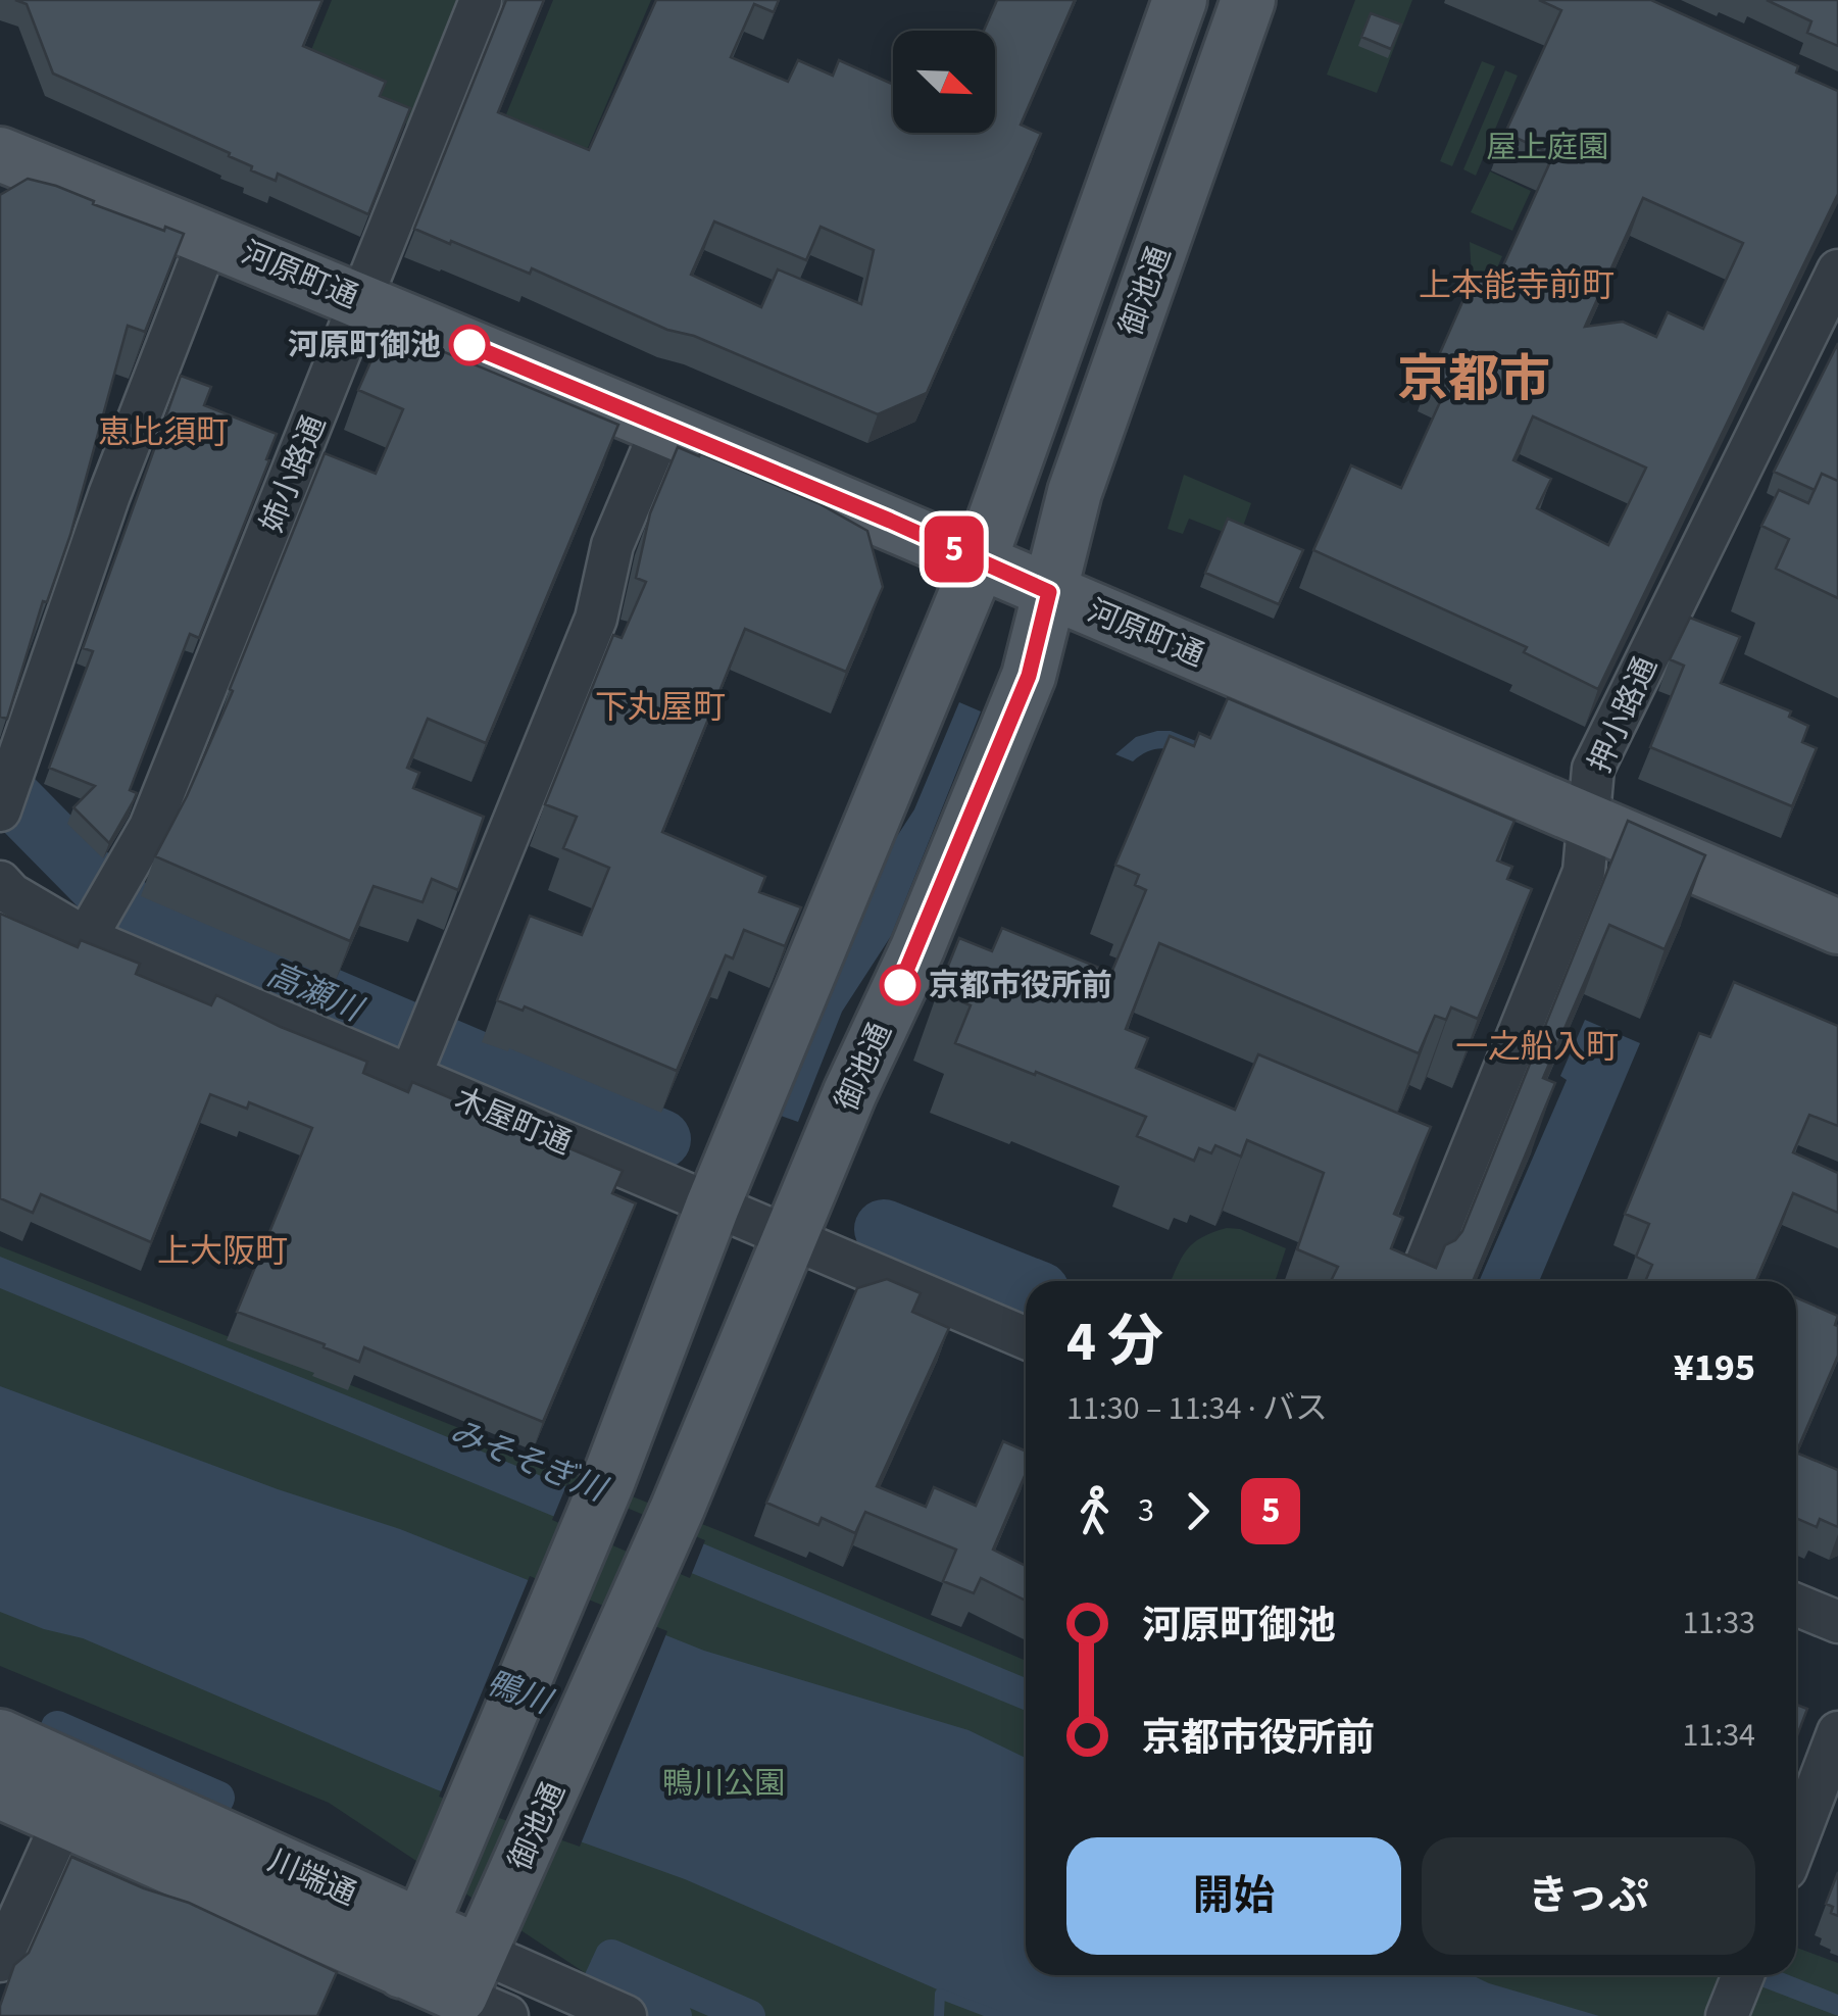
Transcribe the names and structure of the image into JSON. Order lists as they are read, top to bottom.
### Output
{
  "streets": {
    "main road": ["河原町通", "御池通", "川端通"],
    "street": ["姉小路通", "押小路通", "木屋町通"]
  },
  "crossings": [
    ["河原町通", "御池通"],
    ["河原町通", "姉小路通"],
    ["河原町通", "押小路通"],
    ["御池通", "木屋町通"],
    ["御池通", "川端通"],
    ["姉小路通", "木屋町通"]
  ],
  "districts": [
    "上本能寺前町",
    "京都市",
    "恵比須町",
    "下丸屋町",
    "一之船入町",
    "上大阪町"
  ],
  "water": ["高瀬川", "みそそぎ川", "鴨川"],
  "parks": ["屋上庭園", "鴨川公園"],
  "places": ["河原町御池", "京都市役所前"],
  "lines": ["bus line 5"],
  "north": "bottom right",
  "page": {
    "on_map": "5",
    "heading": ["4 分", "11:30 – 11:34 · バス", "¥195"],
    "legs": ["3", "5"],
    "list": [
      {
        "name": "河原町御池",
        "value": "11:33"
      },
      {
        "name": "京都市役所前",
        "value": "11:34"
      }
    ],
    "buttons": ["開始", "きっぷ"]
  }
}
